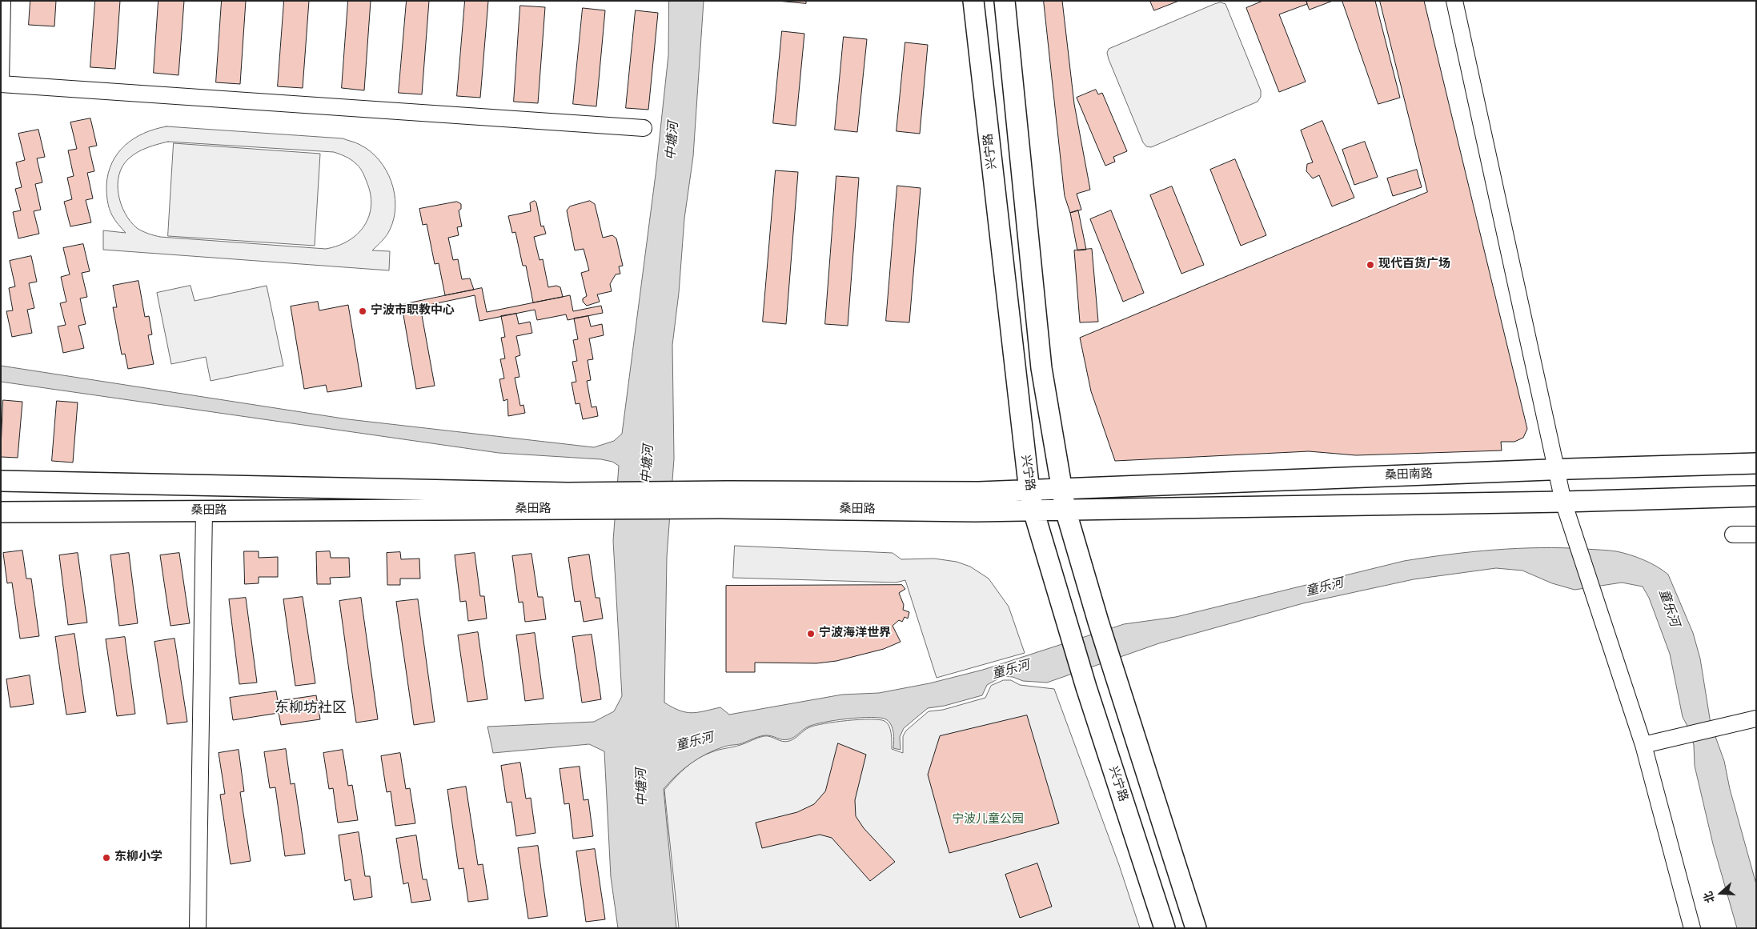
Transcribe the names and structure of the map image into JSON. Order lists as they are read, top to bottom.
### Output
{
  "streets": {
    "main road": ["兴宁路", "桑田南路", "桑田路"]
  },
  "crossings": [
    ["兴宁路", "桑田路"],
    ["桑田南路", "桑田路"]
  ],
  "districts": ["东柳坊社区"],
  "water": ["中塘河", "童乐河"],
  "parks": ["宁波儿童公园"],
  "places": [
    "现代百货广场",
    "宁波市职教中心",
    "宁波海洋世界",
    "东柳小学"
  ],
  "north": "left"
}
